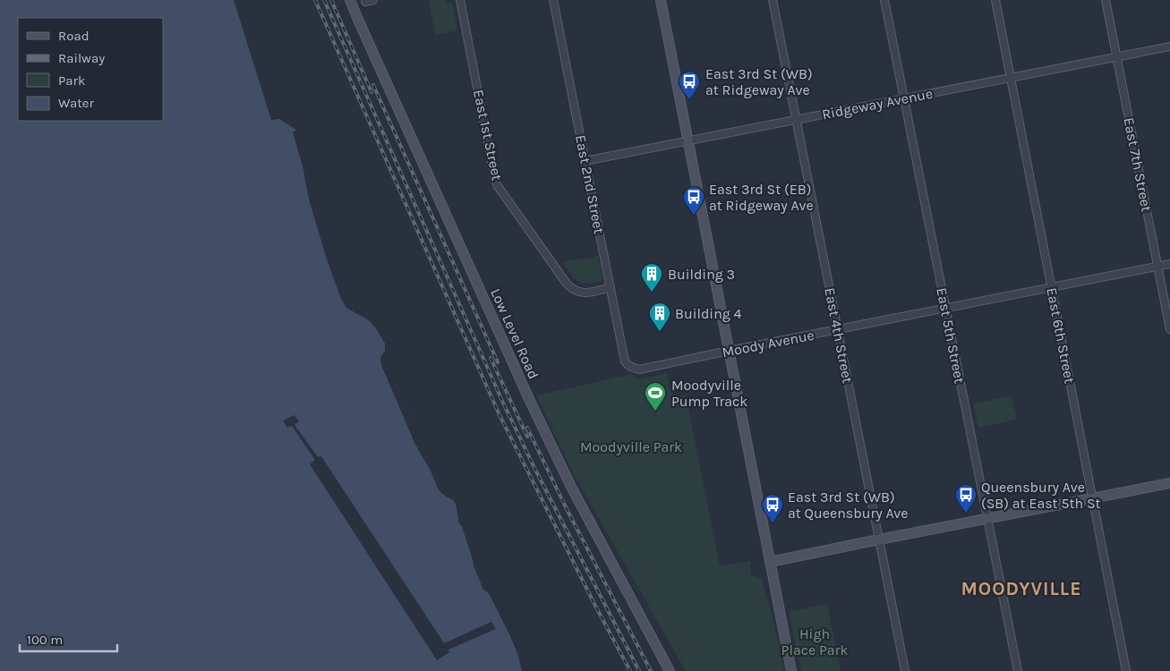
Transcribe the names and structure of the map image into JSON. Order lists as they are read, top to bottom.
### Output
{
  "streets": {
    "street": [
      "Ridgeway Avenue",
      "East 1st Street",
      "East 7th Street",
      "East 2nd Street",
      "Low Level Road",
      "East 4th Street",
      "East 5th Street",
      "East 6th Street",
      "Moody Avenue"
    ]
  },
  "crossings": [
    ["Ridgeway Avenue", "East 7th Street"],
    ["Ridgeway Avenue", "East 2nd Street"],
    ["Ridgeway Avenue", "East 4th Street"],
    ["Ridgeway Avenue", "East 5th Street"],
    ["Ridgeway Avenue", "East 6th Street"],
    ["East 1st Street", "East 2nd Street"],
    ["East 7th Street", "Moody Avenue"],
    ["East 2nd Street", "Moody Avenue"],
    ["East 4th Street", "Moody Avenue"],
    ["East 5th Street", "Moody Avenue"],
    ["East 6th Street", "Moody Avenue"]
  ],
  "districts": ["MOODYVILLE"],
  "parks": ["Moodyville Park", "High Place Park"],
  "places": {
    "bus stop": [
      "East 3rd St (WB) at Ridgeway Ave",
      "East 3rd St (EB) at Ridgeway Ave",
      "Queensbury Ave (SB) at East 5th St",
      "East 3rd St (WB) at Queensbury Ave"
    ],
    "building": ["Building 3", "Building 4"],
    "sports": ["Moodyville Pump Track"]
  },
  "legend": [
    "Road",
    "Railway",
    "Park",
    "Water"
  ],
  "scale_bar": "100 m"
}
